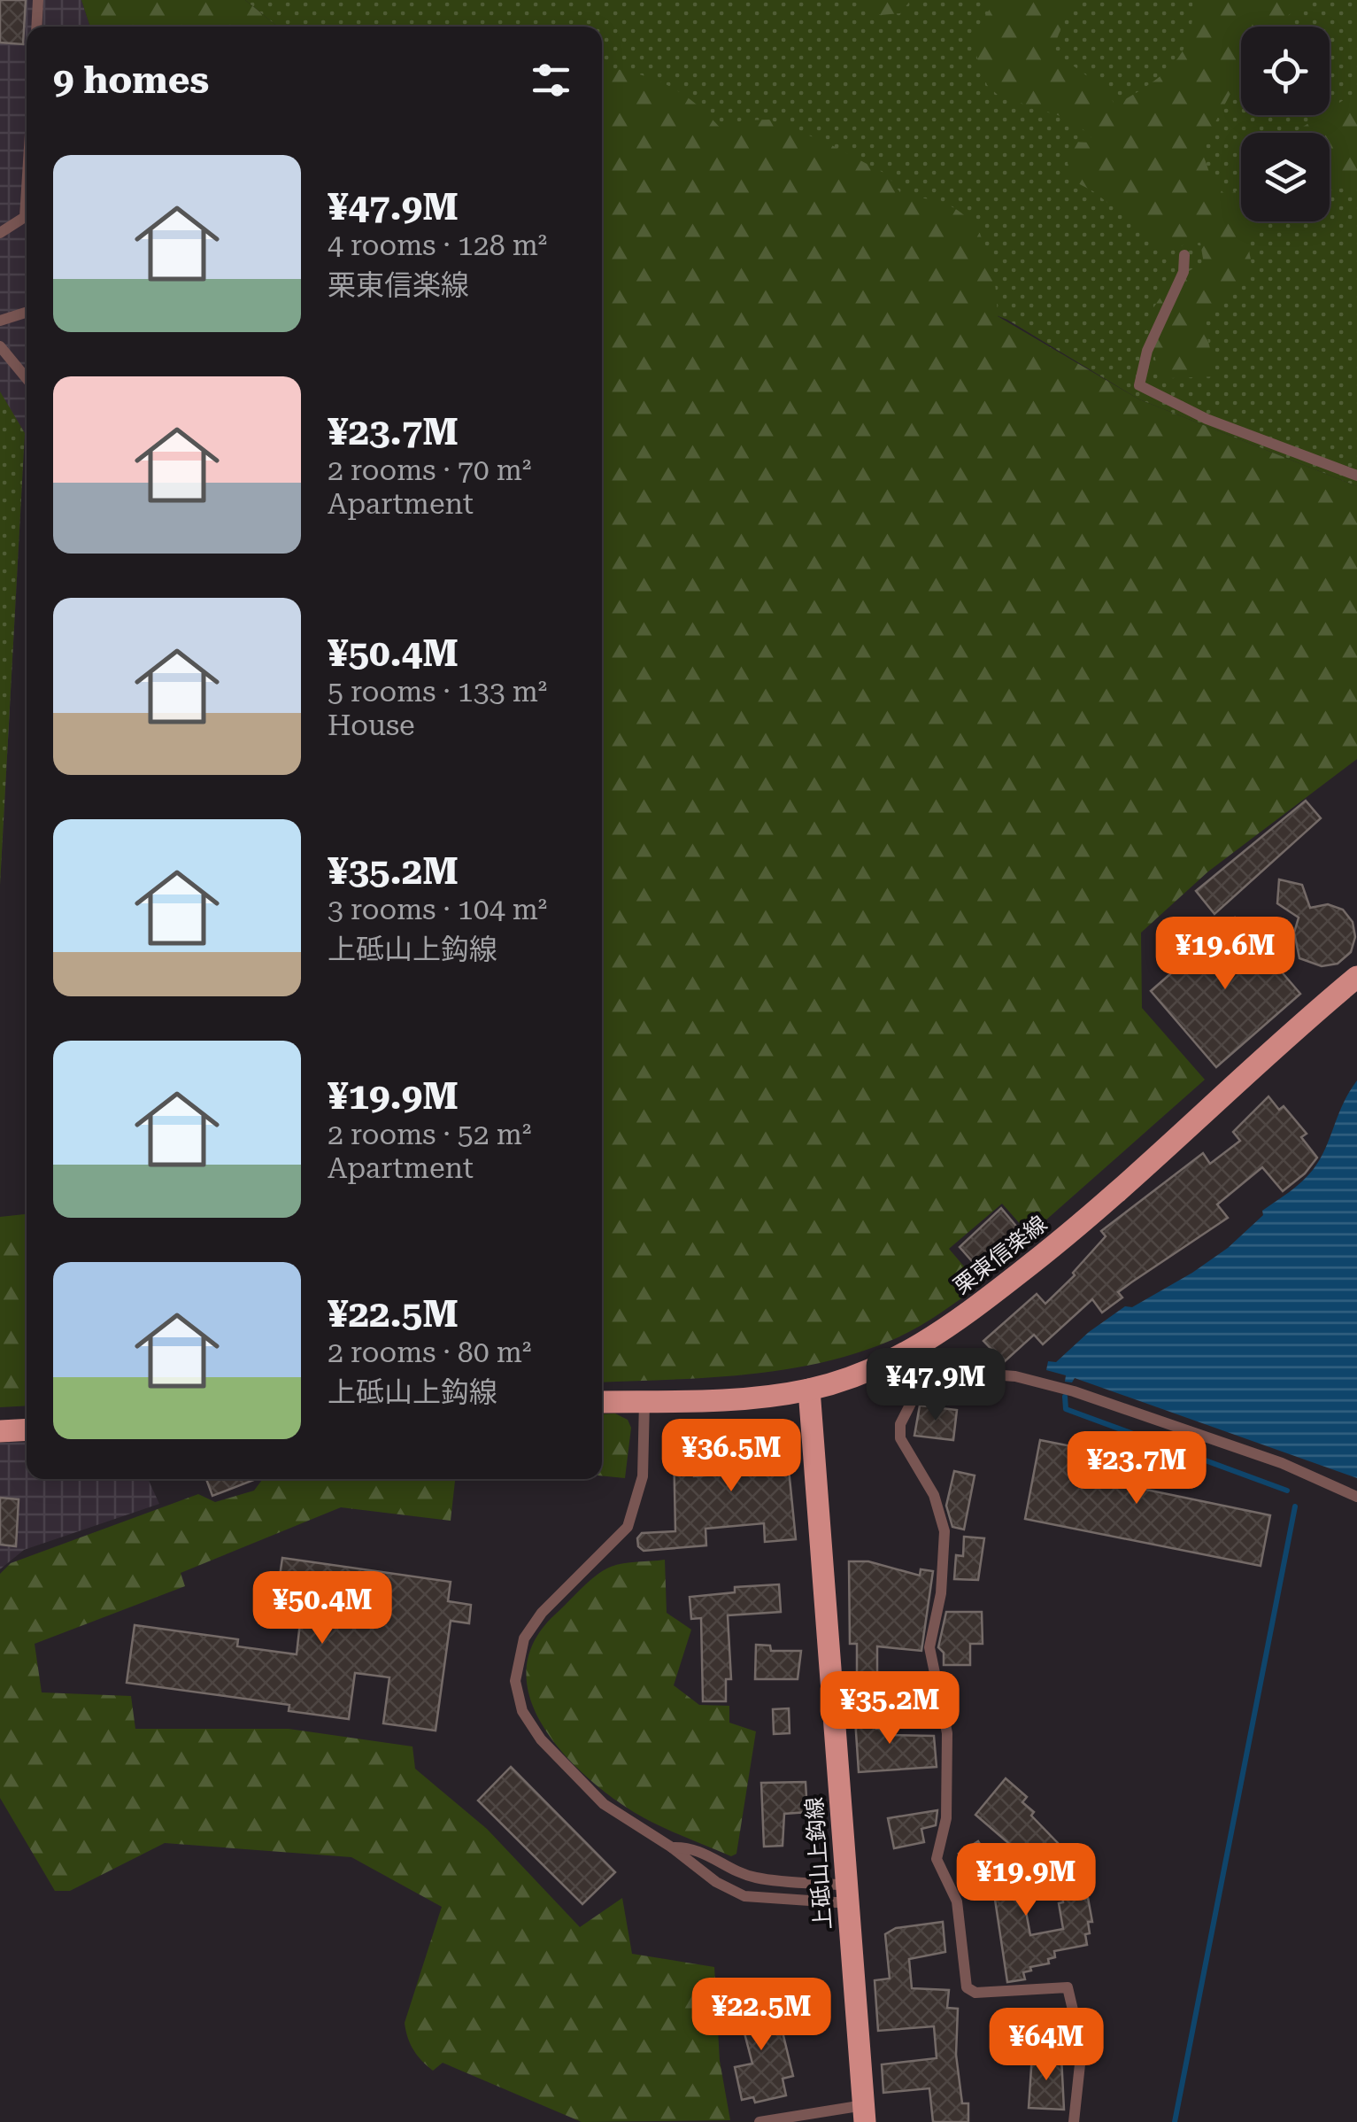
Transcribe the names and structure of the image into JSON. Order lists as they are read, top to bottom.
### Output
{
  "streets": {
    "main road": ["栗東信楽線", "上砥山上鈎線"]
  },
  "crossings": [
    ["栗東信楽線", "上砥山上鈎線"]
  ],
  "page": {
    "heading": "9 homes",
    "list": [
      {
        "name": "¥47.9M",
        "note": "4 rooms · 128 m² · 栗東信楽線"
      },
      {
        "name": "¥23.7M",
        "note": "2 rooms · 70 m² · Apartment"
      },
      {
        "name": "¥50.4M",
        "note": "5 rooms · 133 m² · House"
      },
      {
        "name": "¥35.2M",
        "note": "3 rooms · 104 m² · 上砥山上鈎線"
      },
      {
        "name": "¥19.9M",
        "note": "2 rooms · 52 m² · Apartment"
      },
      {
        "name": "¥22.5M",
        "note": "2 rooms · 80 m² · 上砥山上鈎線"
      }
    ],
    "price": [
      "¥19.6M",
      "¥47.9M",
      "¥36.5M",
      "¥23.7M",
      "¥50.4M",
      "¥35.2M",
      "¥19.9M",
      "¥22.5M",
      "¥64M"
    ]
  }
}
